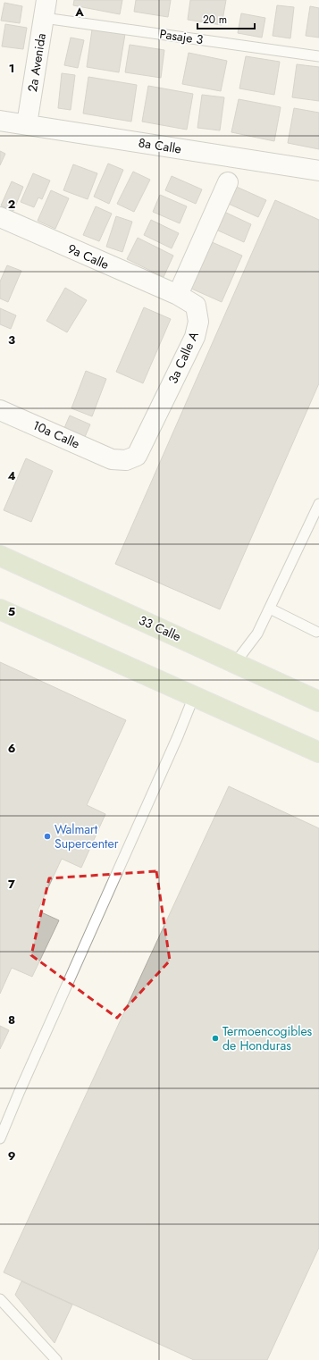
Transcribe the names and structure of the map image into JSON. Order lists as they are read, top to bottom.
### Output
{
  "streets": {
    "main road": ["33 Calle"],
    "street": [
      "2a Avenida",
      "8a Calle",
      "9a Calle",
      "3a Calle A",
      "10a Calle"
    ],
    "lane": ["Pasaje 3"]
  },
  "crossings": [
    ["Pasaje 3", "2a Avenida"],
    ["2a Avenida", "8a Calle"],
    ["9a Calle", "3a Calle A"],
    ["3a Calle A", "10a Calle"]
  ],
  "places": ["Walmart Supercenter", "Termoencogibles de Honduras"],
  "scale_bar": "20 m",
  "grid": {
    "columns": ["A"],
    "rows": [
      "1",
      "2",
      "3",
      "4",
      "5",
      "6",
      "7",
      "8",
      "9"
    ]
  }
}
